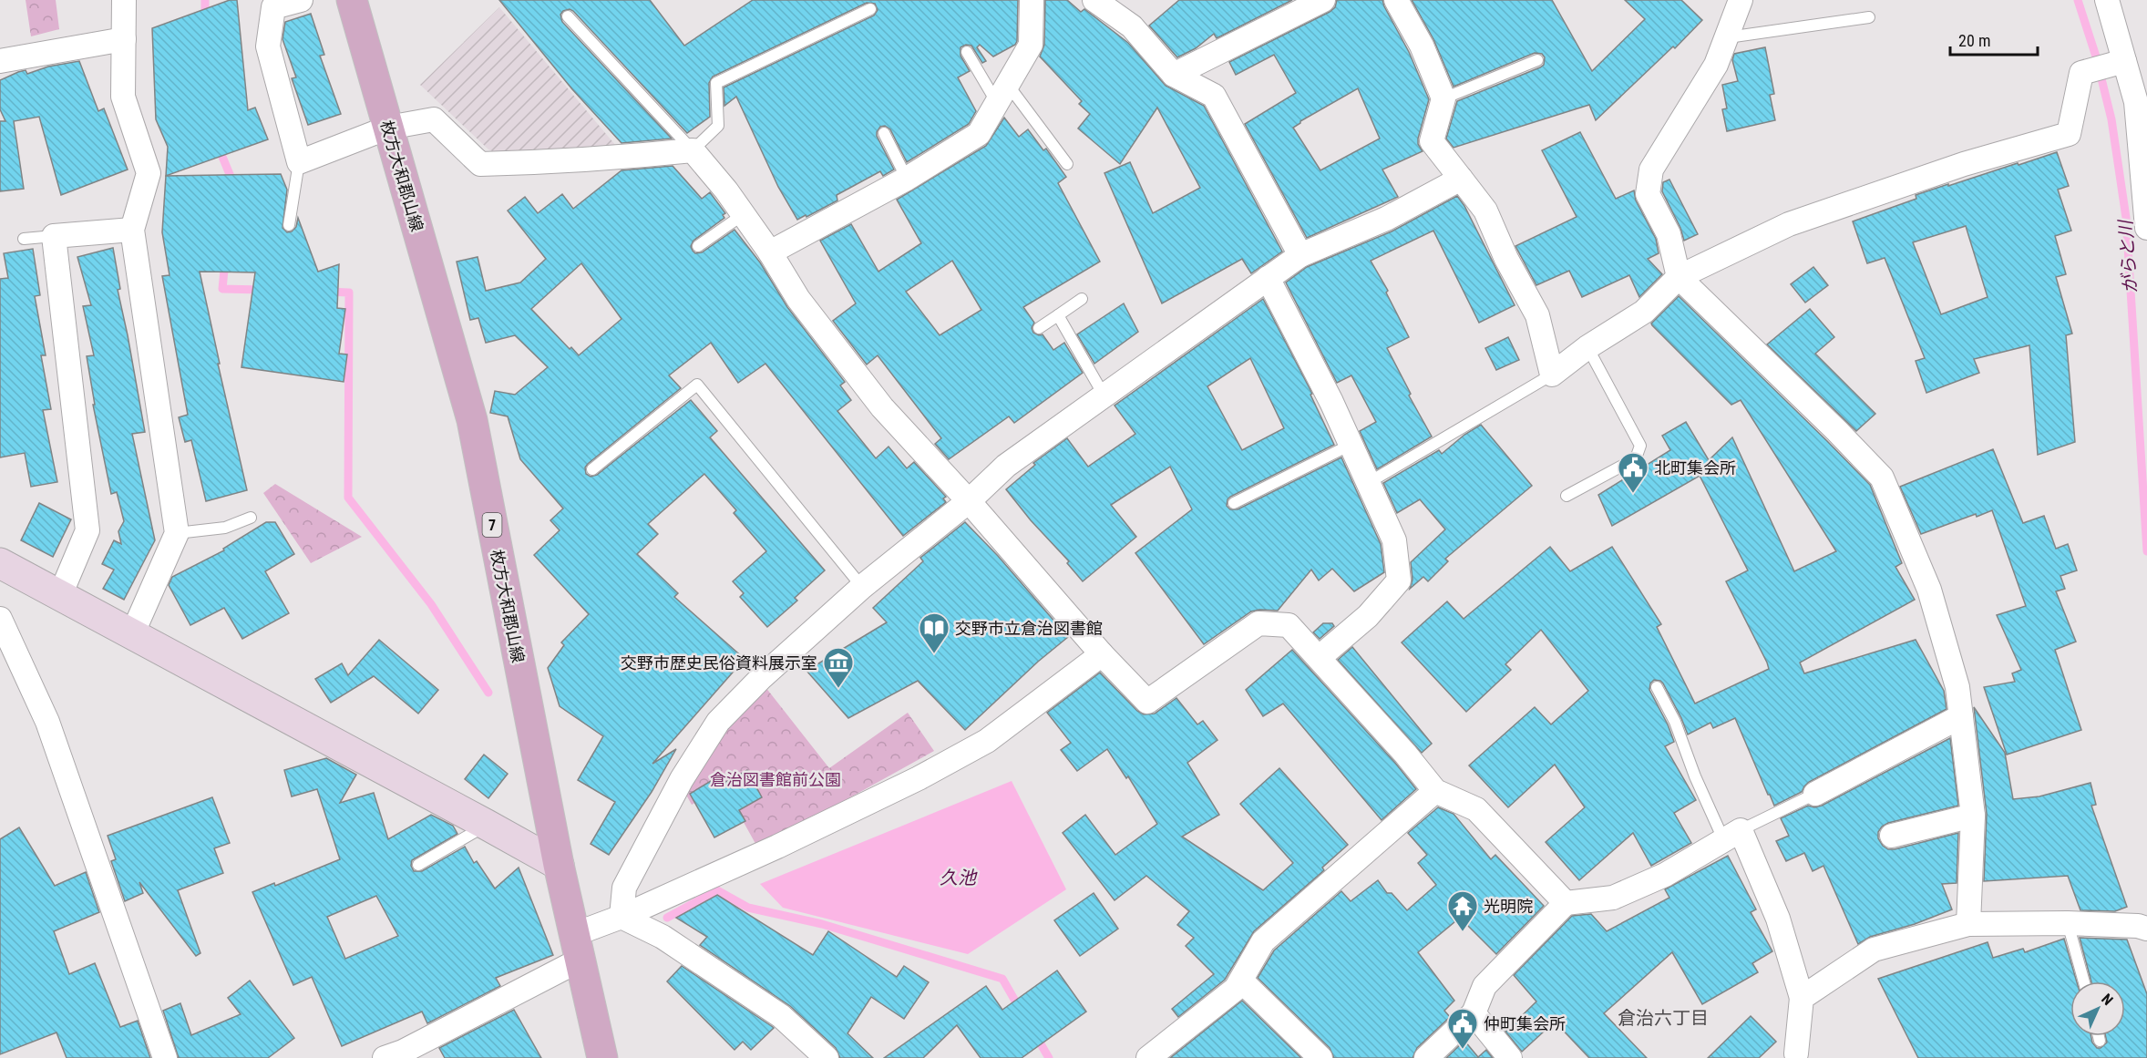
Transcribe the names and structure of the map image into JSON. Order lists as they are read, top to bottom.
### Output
{
  "streets": {
    "main road": ["枚方大和郡山線", "7"]
  },
  "districts": ["倉治六丁目"],
  "water": ["がらと川", "久池"],
  "parks": ["倉治図書館前公園"],
  "places": {
    "public building": ["北町集会所", "仲町集会所"],
    "library": ["交野市立倉治図書館"],
    "museum": ["交野市歴史民俗資料展示室"],
    "temple": ["光明院"]
  },
  "scale_bar": "20 m",
  "north": "top right"
}
